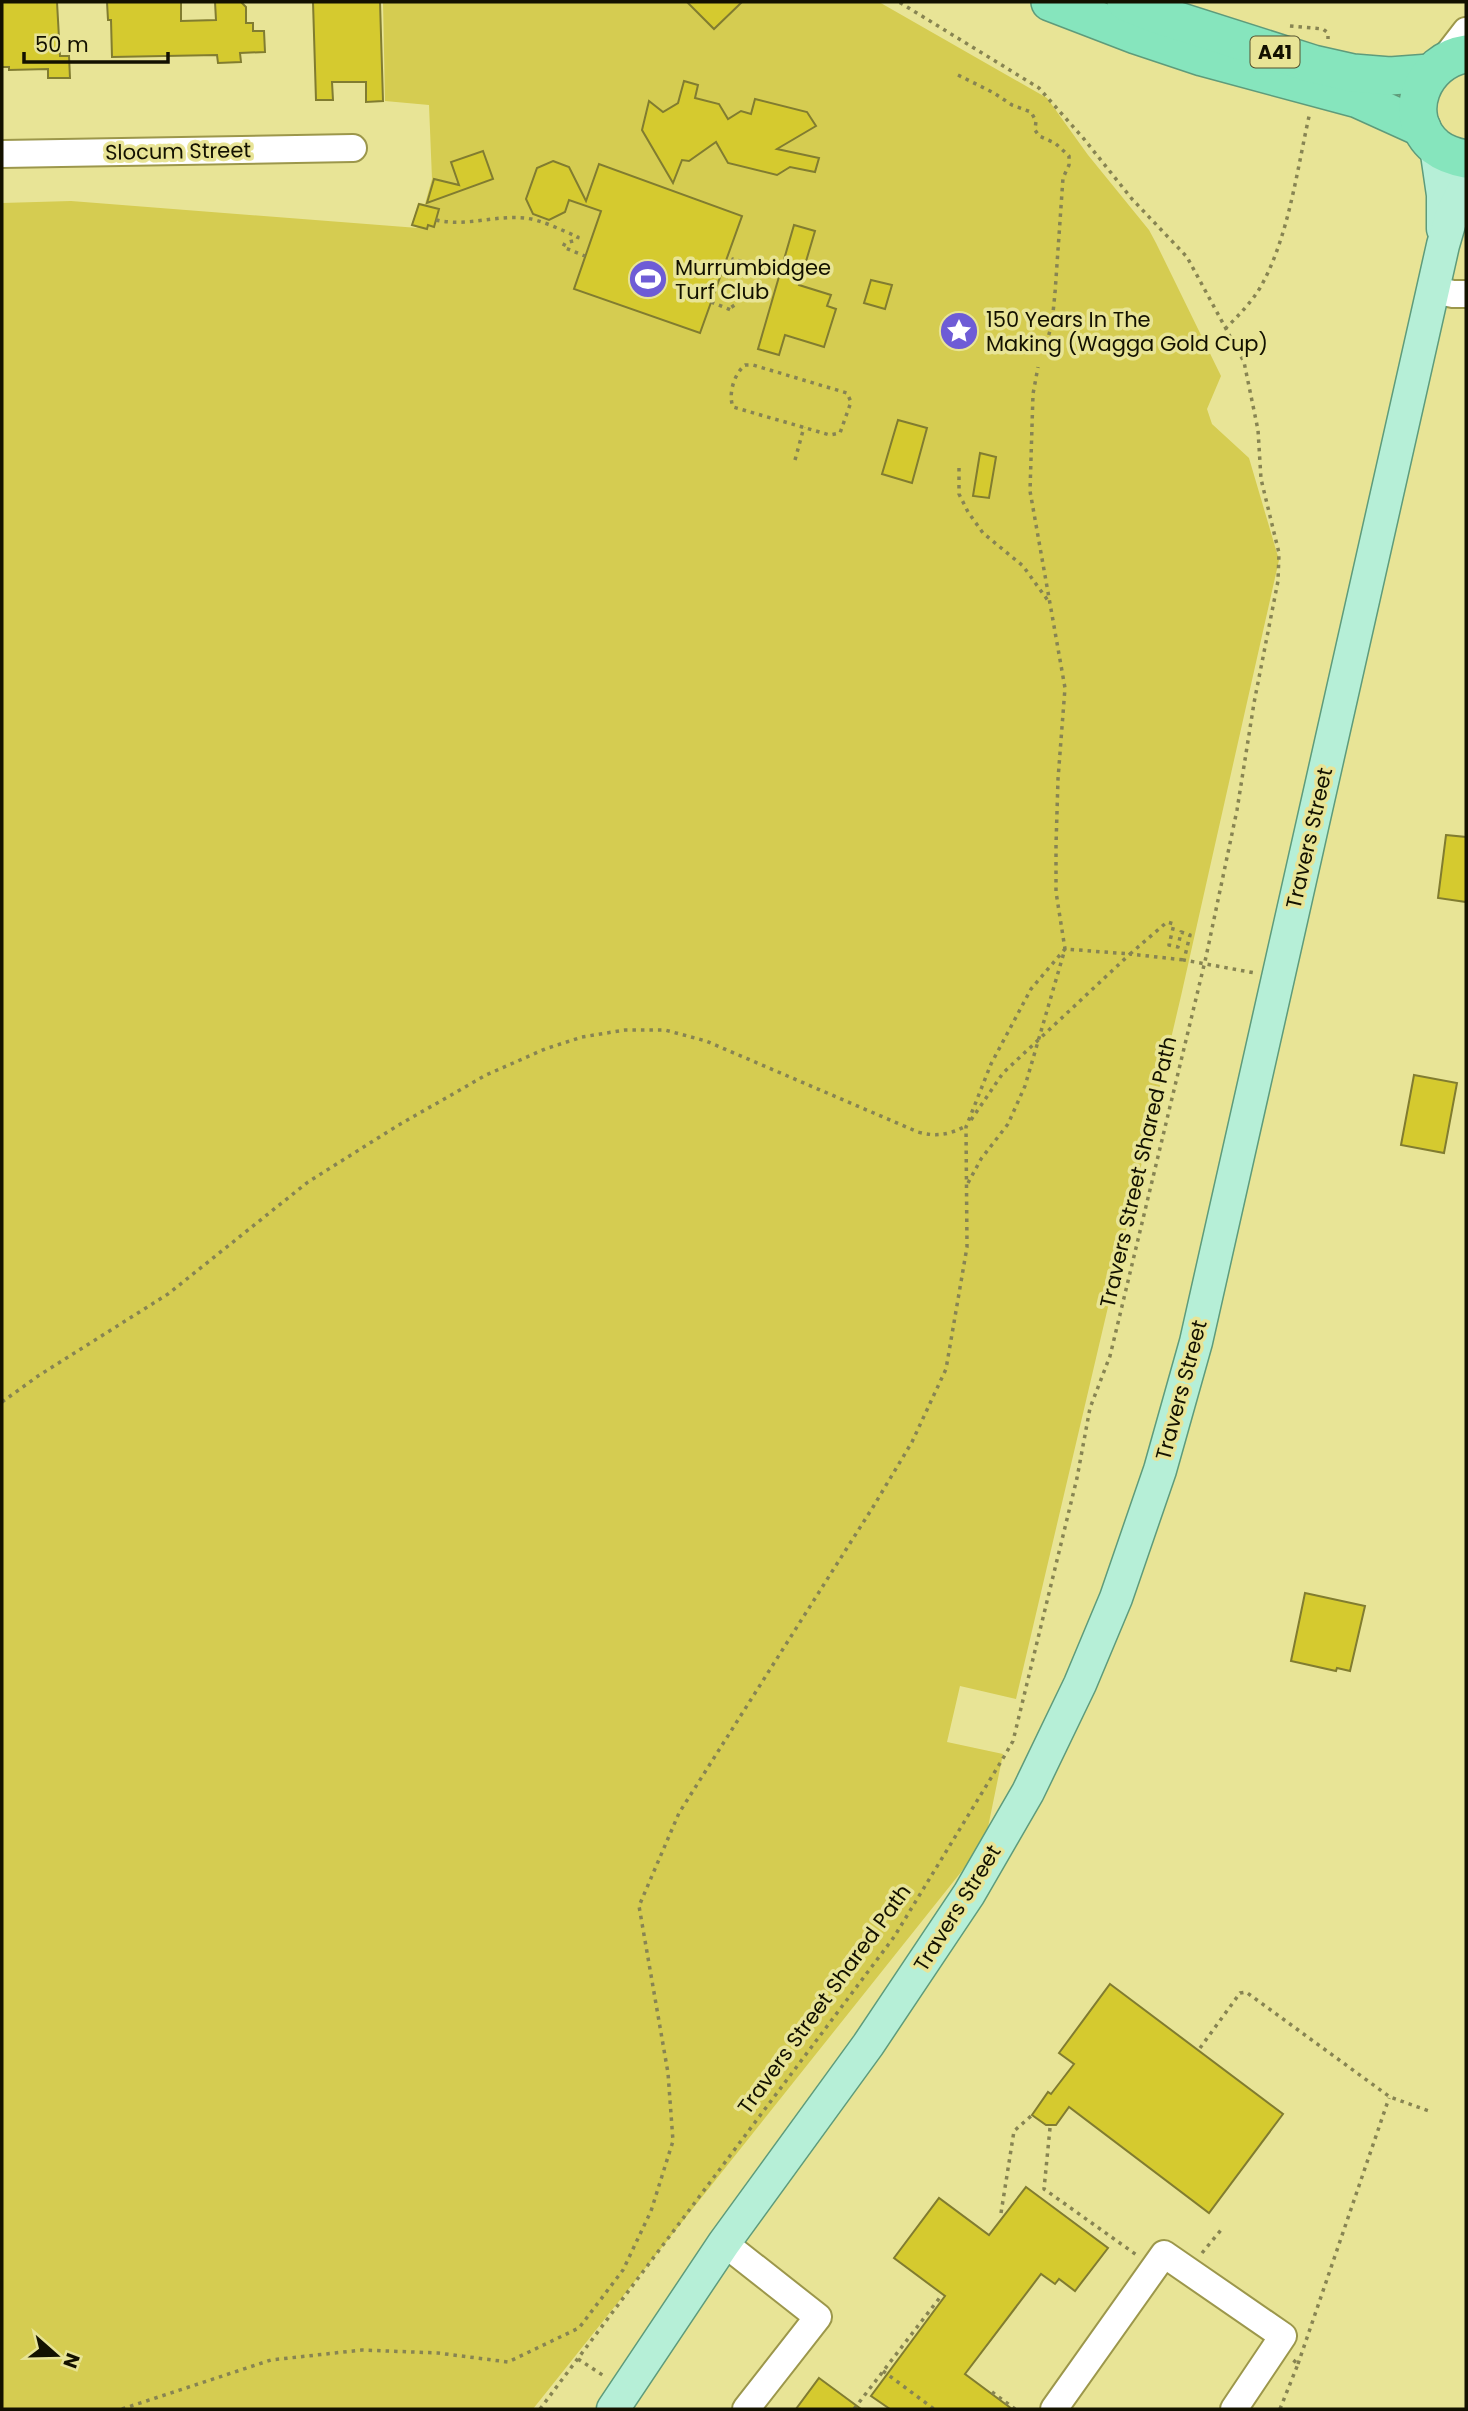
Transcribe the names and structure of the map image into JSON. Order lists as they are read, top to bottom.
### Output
{
  "streets": {
    "highway": ["A41"],
    "main road": ["Travers Street"],
    "street": ["Slocum Street"],
    "path": ["Travers Street Shared Path"]
  },
  "crossings": [
    ["A41", "Travers Street"]
  ],
  "places": {
    "sports": ["Murrumbidgee Turf Club"],
    "place": ["150 Years In The Making (Wagga Gold Cup)"]
  },
  "scale_bar": "50 m",
  "north": "right"
}
